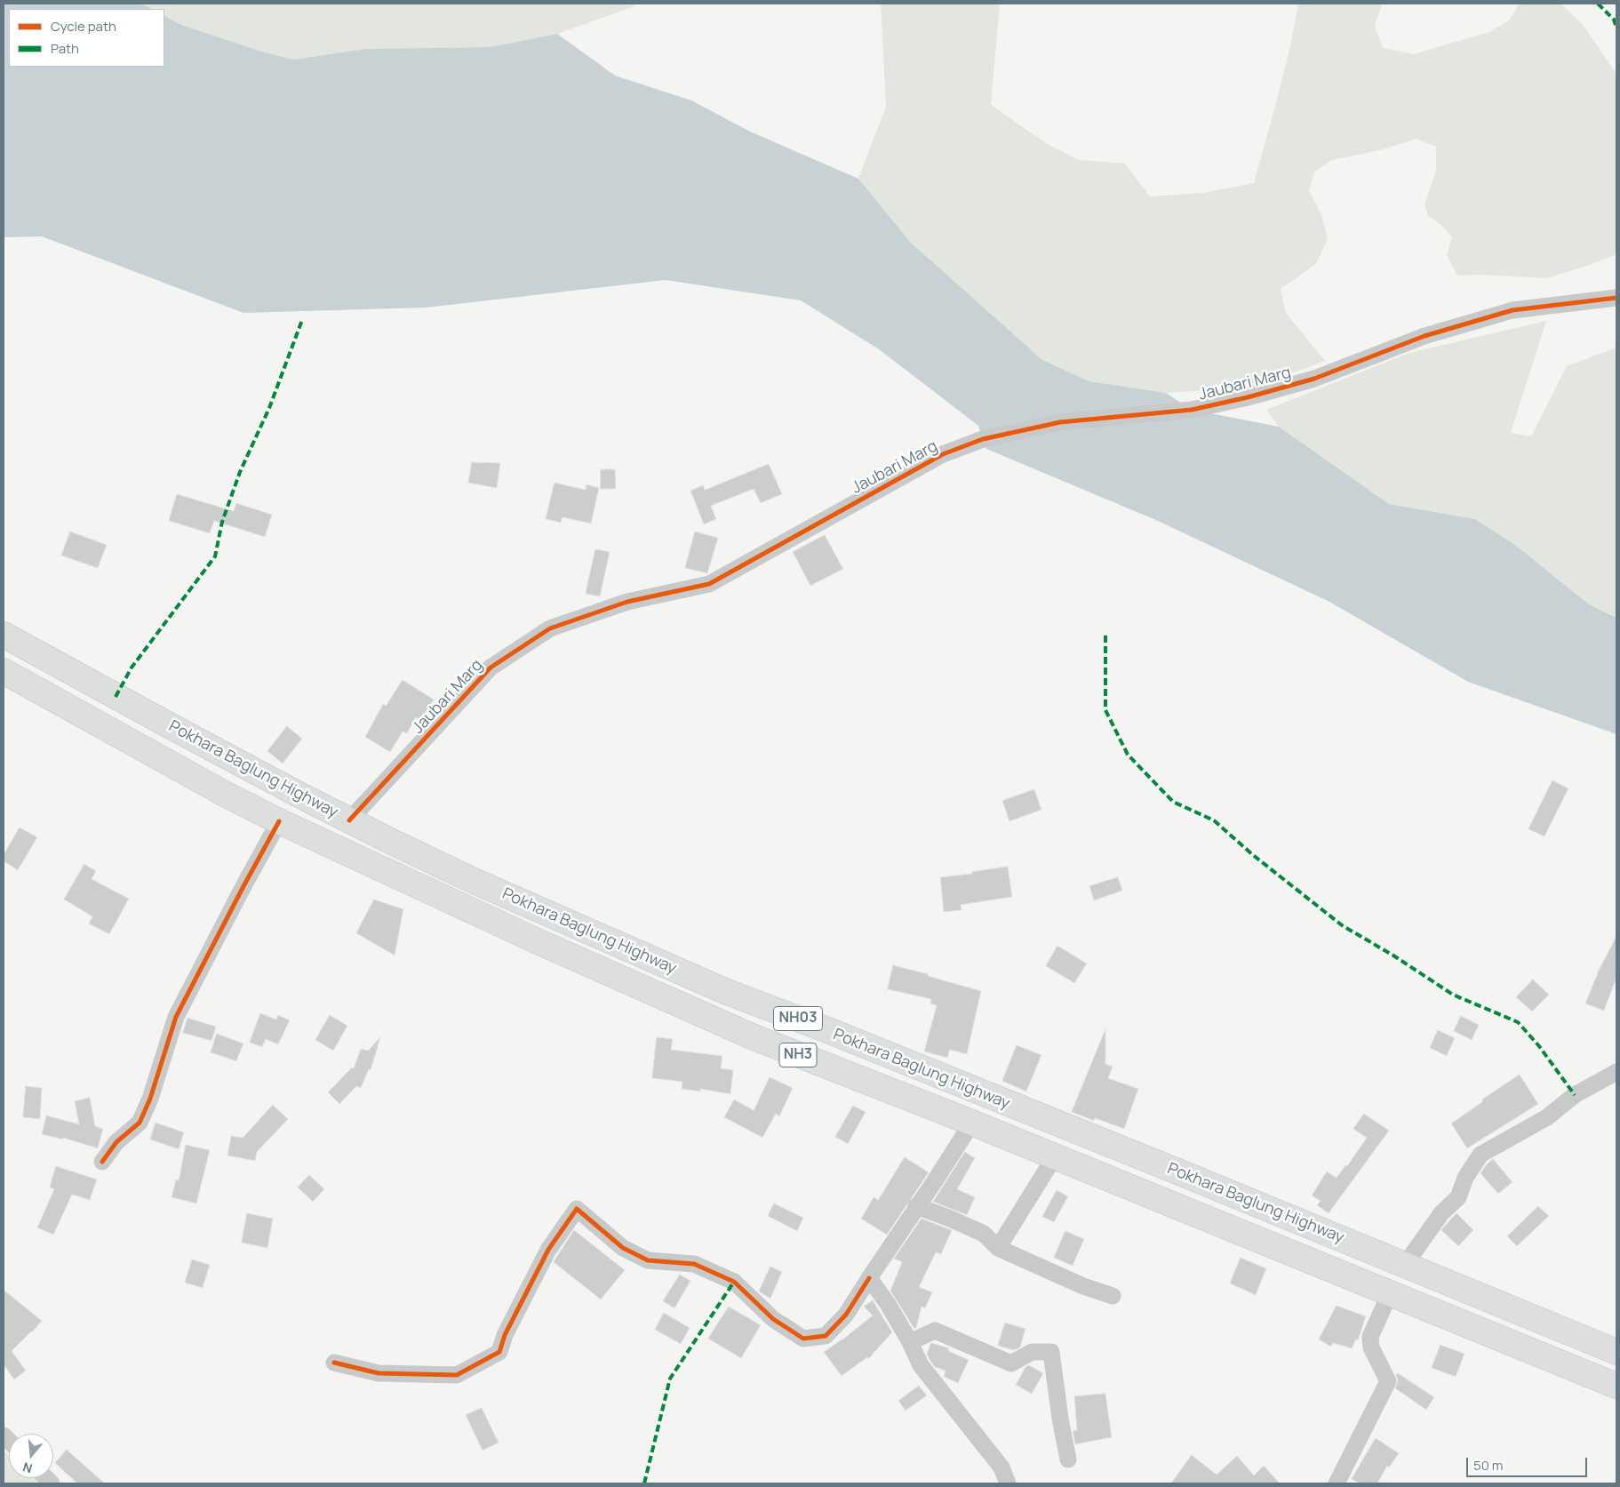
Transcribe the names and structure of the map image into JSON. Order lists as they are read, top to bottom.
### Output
{
  "streets": {
    "highway": ["Pokhara Baglung Highway", "NH03", "NH3"],
    "street": ["Jaubari Marg"]
  },
  "crossings": [
    ["Jaubari Marg", "Pokhara Baglung Highway"]
  ],
  "legend": ["Cycle path", "Path"],
  "scale_bar": "50 m",
  "north": "bottom"
}
